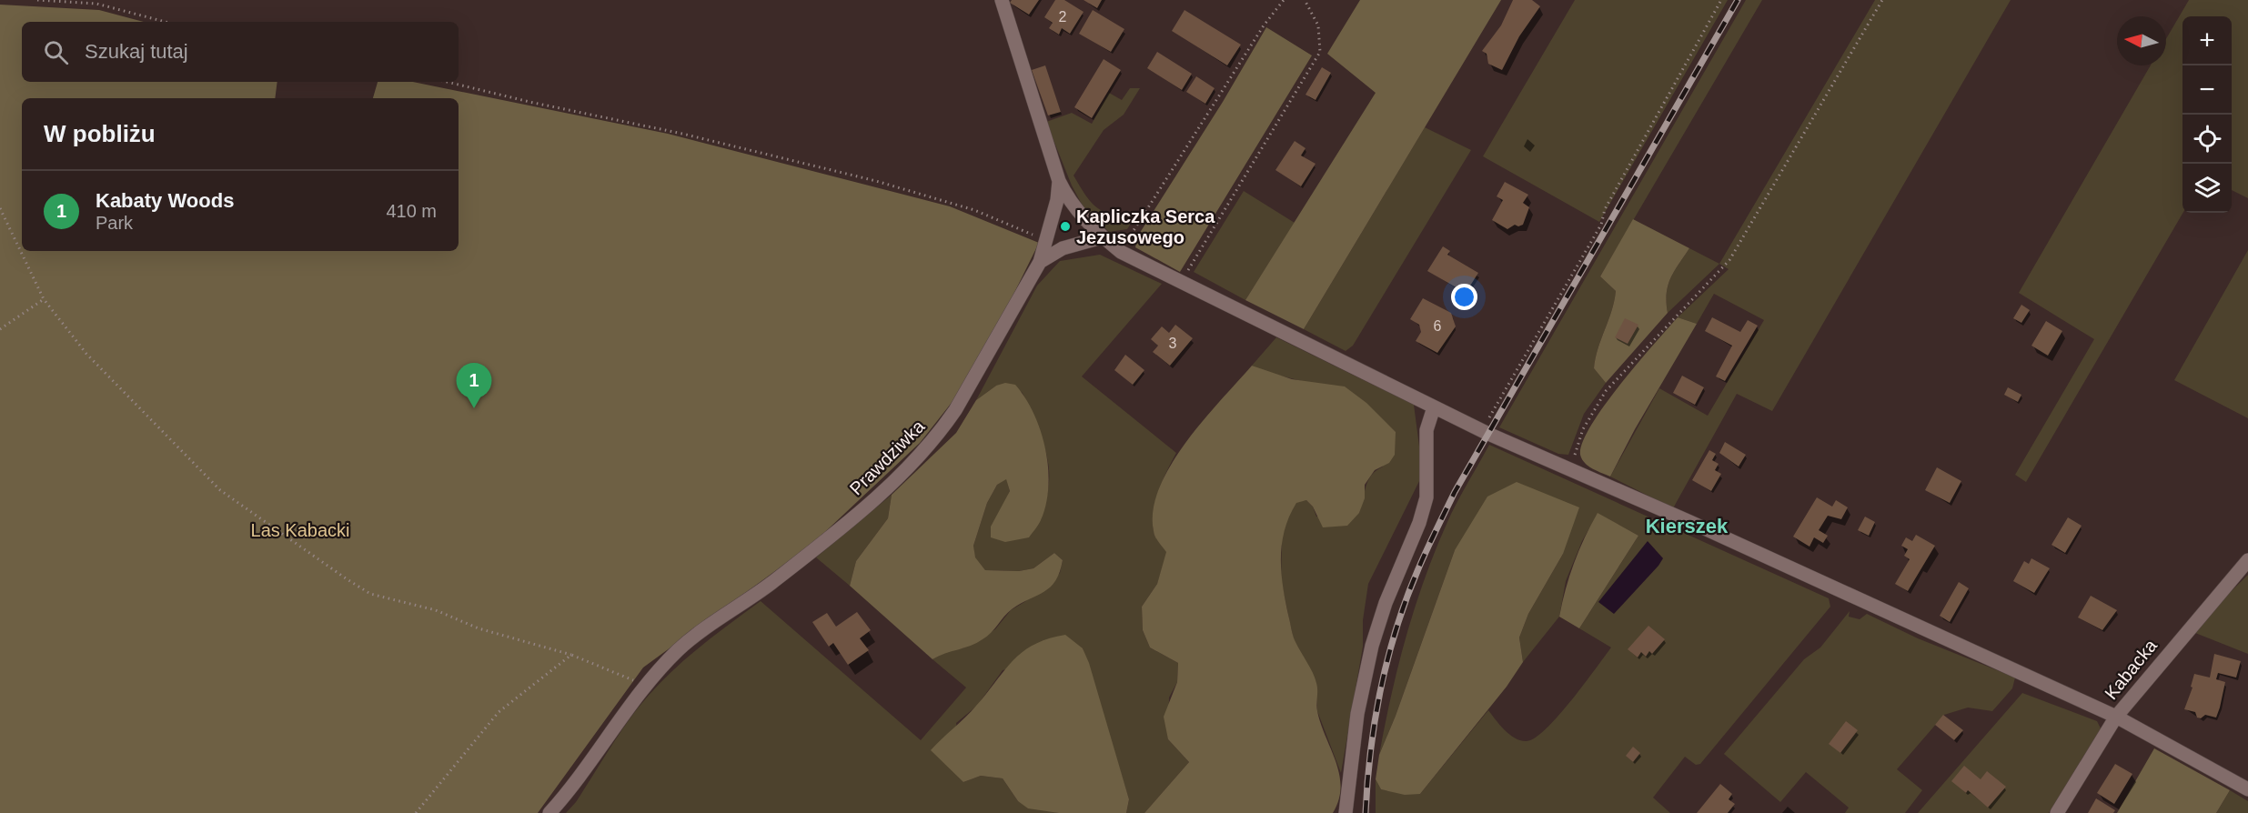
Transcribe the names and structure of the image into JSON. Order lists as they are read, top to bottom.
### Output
{
  "streets": {
    "street": ["Prawdziwka", "Kabacka"]
  },
  "districts": ["Kierszek"],
  "parks": ["Las Kabacki"],
  "places": ["Kapliczka Serca Jezusowego"],
  "house_numbers": ["2", "6", "3"],
  "north": "left",
  "page": {
    "map_buttons": ["+", "−"],
    "search": "Szukaj tutaj",
    "heading": "W pobliżu",
    "list": [
      {
        "mark": "1",
        "name": "Kabaty Woods",
        "note": "Park",
        "value": "410 m"
      }
    ],
    "pins": "1"
  }
}
